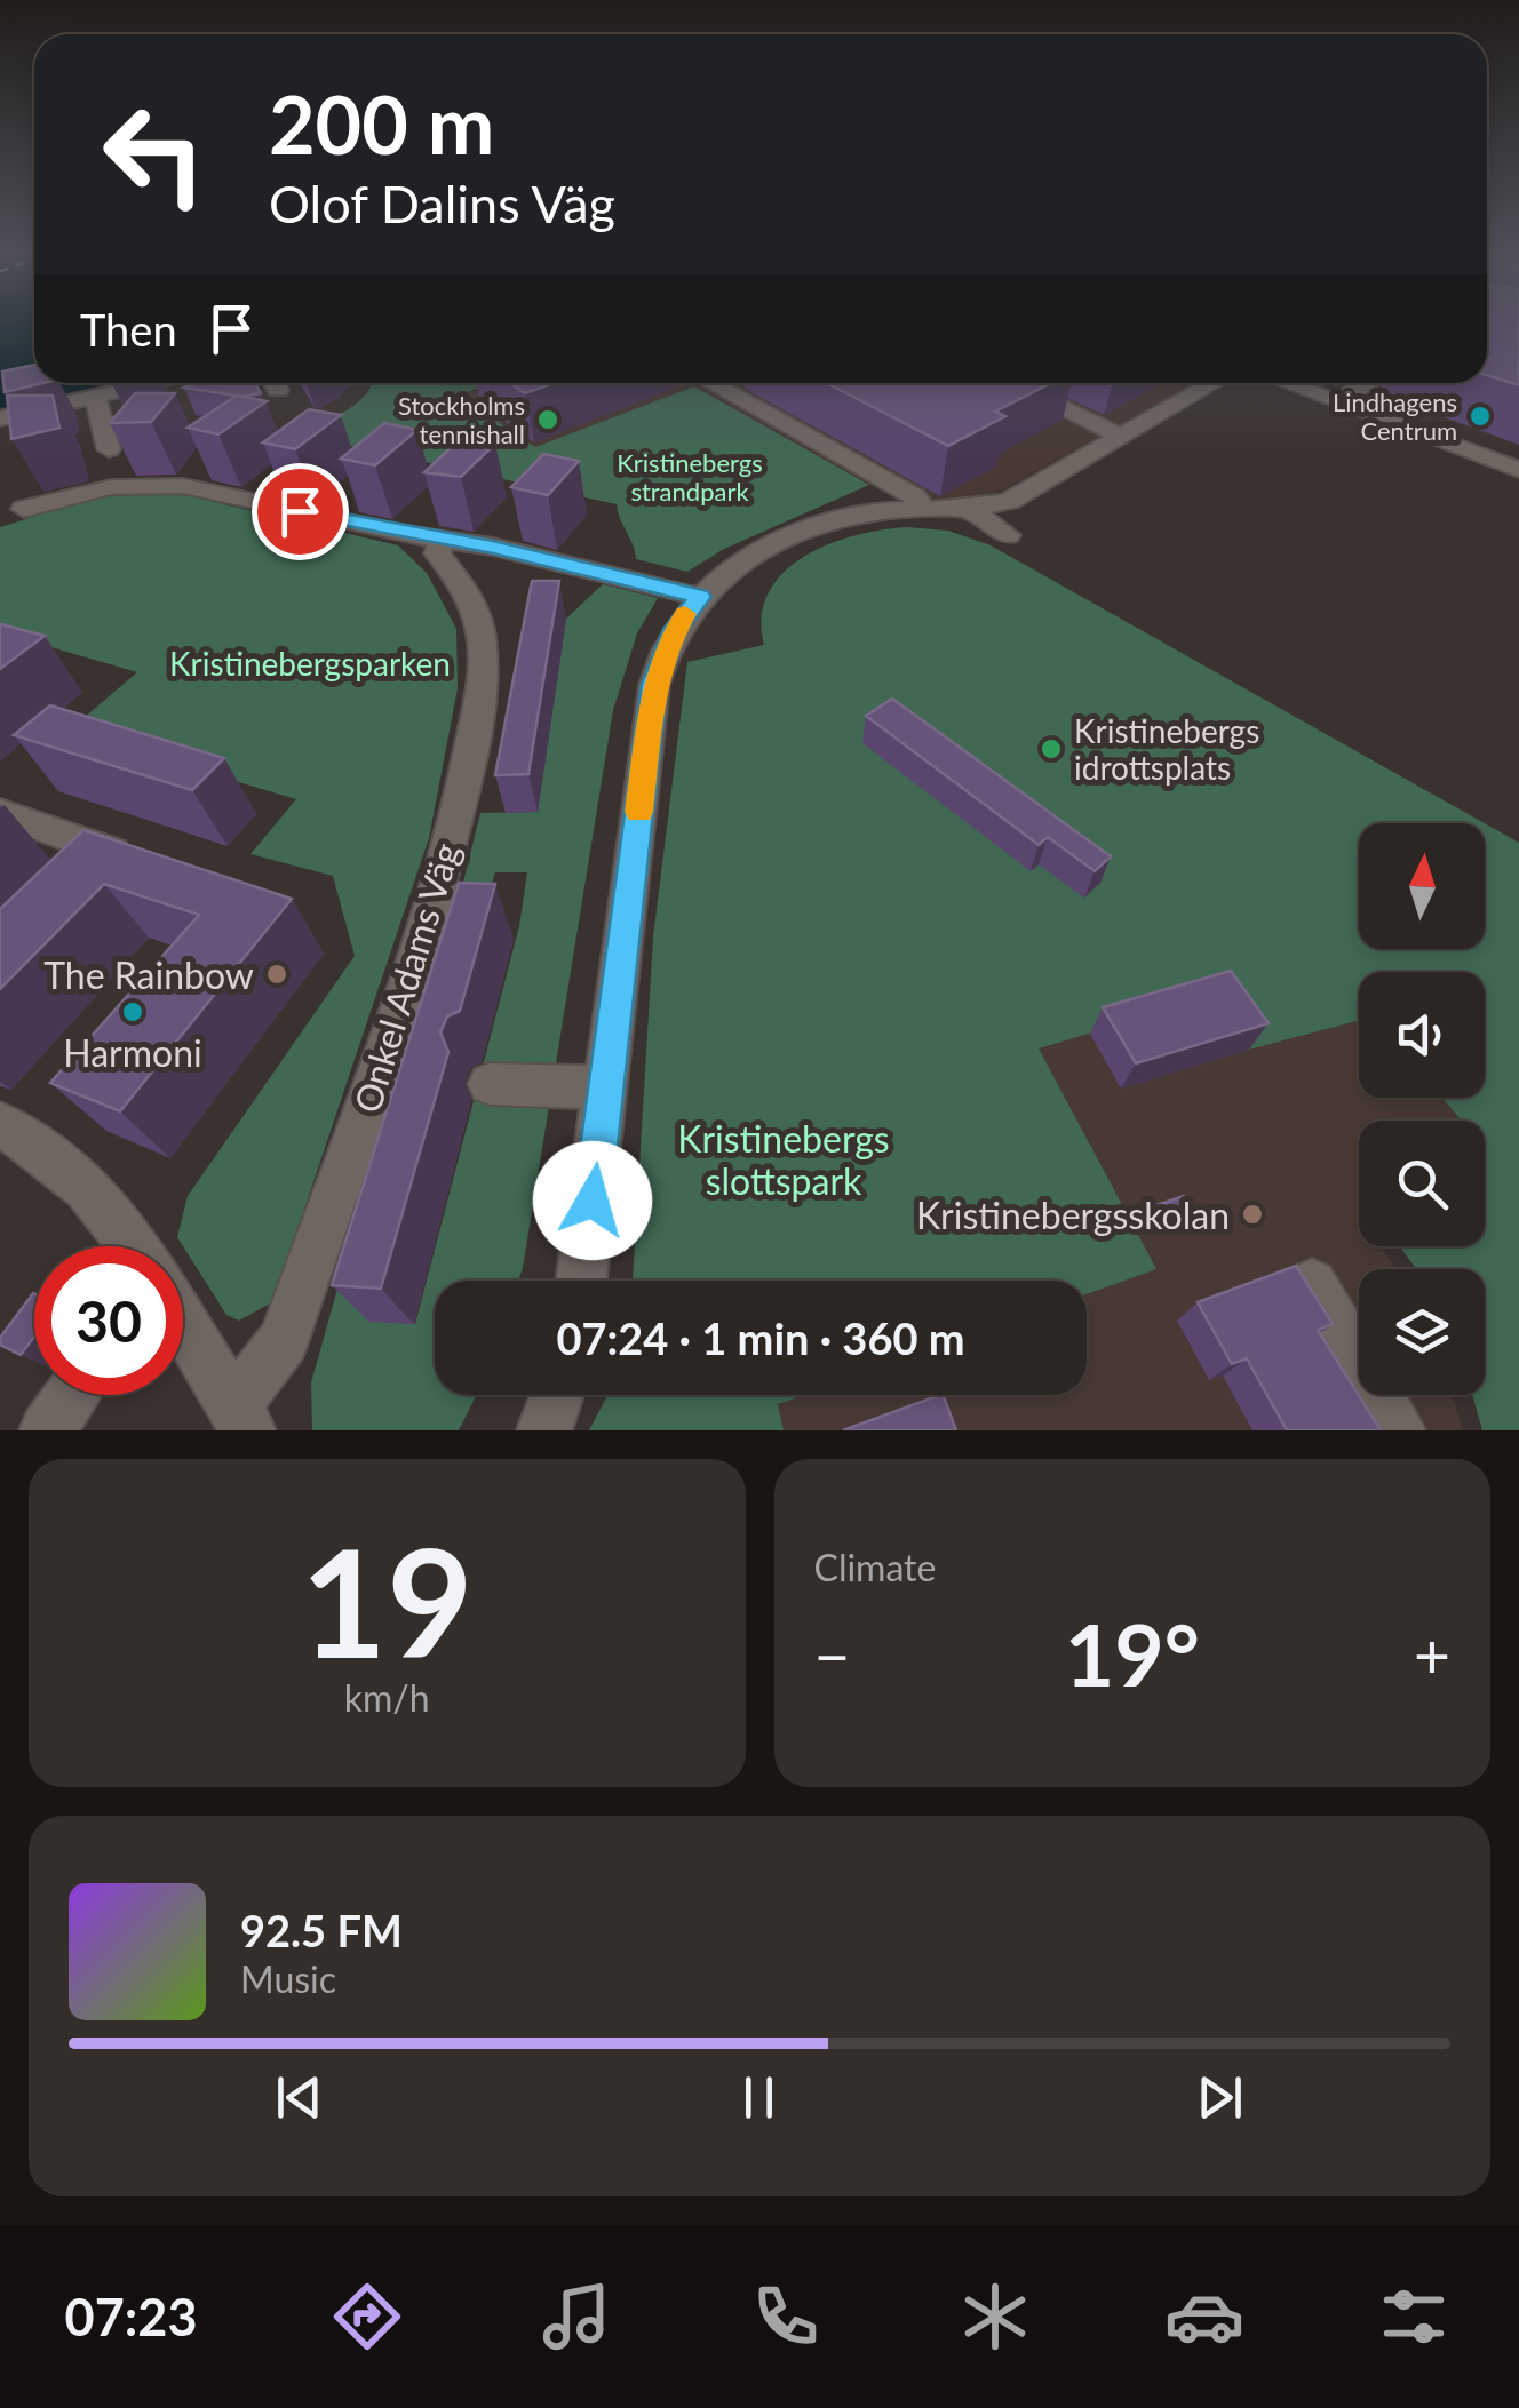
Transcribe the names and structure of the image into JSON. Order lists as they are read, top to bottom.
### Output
{
  "streets": {
    "street": ["Onkel Adams Väg"]
  },
  "parks": ["Kristinebergs strandpark", "Kristinebergsparken", "Kristinebergs slottspark"],
  "places": [
    "Lindhagens Centrum",
    "Stockholms tennishall",
    "Kristinebergs idrottsplats",
    "The Rainbow",
    "Harmoni",
    "Kristinebergsskolan"
  ],
  "north": "top",
  "page": {
    "turn": ["200 m", "Olof Dalins Väg"],
    "then": "Then",
    "limit": "30",
    "trip": "07:24 · 1 min · 360 m",
    "tile": [
      ["19", "km/h"],
      "Climate"
    ],
    "heat": ["−", "19°", "+"],
    "song": ["92.5 FM", "Music"],
    "tabs": "07:23"
  }
}
